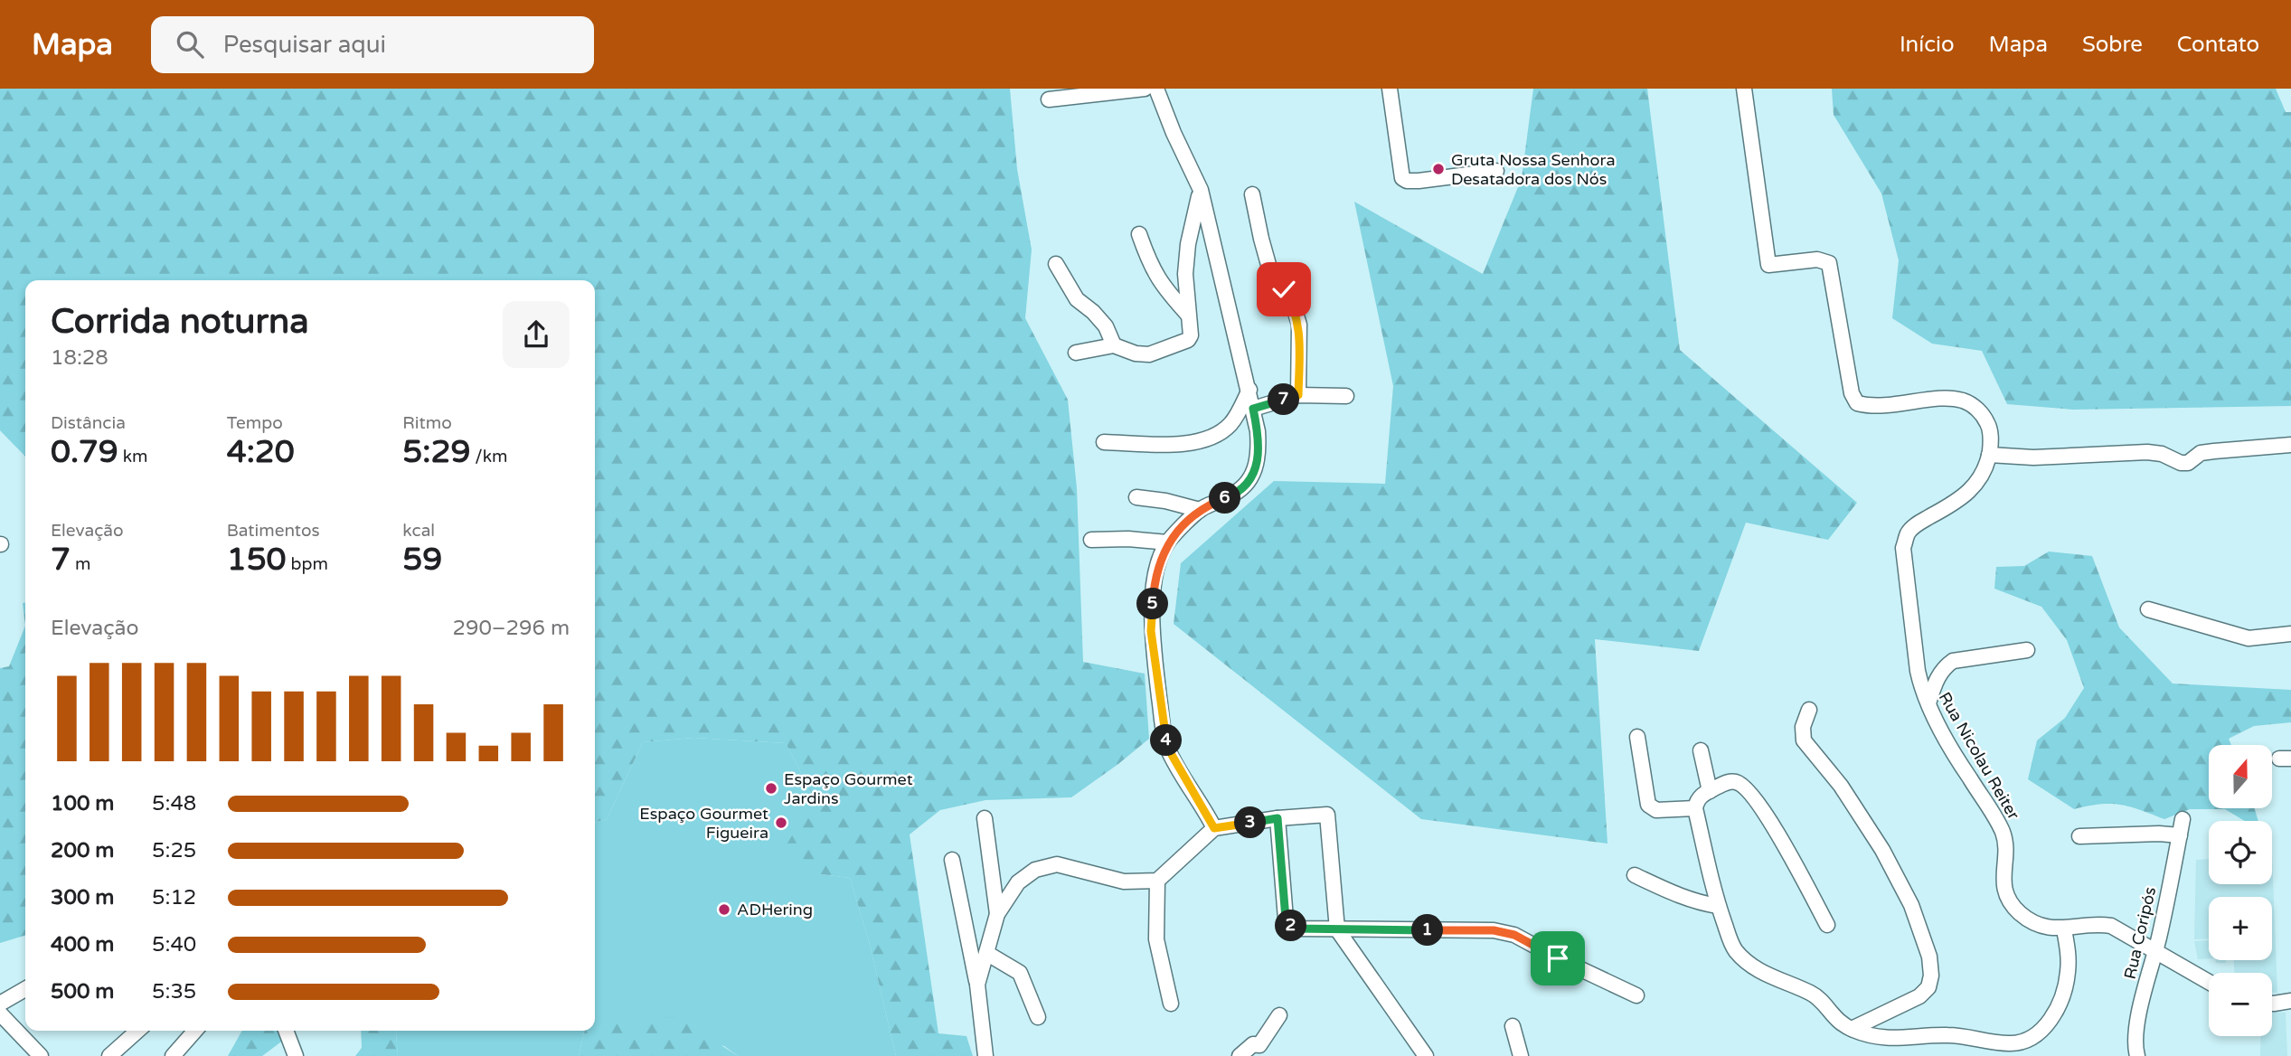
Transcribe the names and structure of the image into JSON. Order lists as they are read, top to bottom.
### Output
{
  "streets": {
    "street": ["Rua Nicolau Reiter", "Rua Coripós"]
  },
  "crossings": [
    ["Rua Nicolau Reiter", "Rua Coripós"]
  ],
  "places": [
    "Gruta Nossa Senhora Desatadora dos Nós",
    "Espaço Gourmet Jardins",
    "Espaço Gourmet Figueira",
    "ADHering"
  ],
  "north": "top",
  "page": {
    "header": "Mapa",
    "search": "Pesquisar aqui",
    "nav": [
      "Início",
      "Mapa",
      "Sobre",
      "Contato"
    ],
    "heading": ["Corrida noturna", "18:28"],
    "pins": [
      "7",
      "6",
      "5",
      "4",
      "3",
      "2",
      "1"
    ],
    "stats": [
      ["Distância", "0.79 km"],
      ["Tempo", "4:20"],
      ["Ritmo", "5:29 /km"],
      ["Elevação", "7 m"],
      ["Batimentos", "150 bpm"],
      ["kcal", "59"]
    ],
    "chart": ["Elevação", "290–296 m"],
    "map_buttons": ["+", "−"],
    "list": [
      {
        "name": "100 m",
        "note": "5:48"
      },
      {
        "name": "200 m",
        "note": "5:25"
      },
      {
        "name": "300 m",
        "note": "5:12"
      },
      {
        "name": "400 m",
        "note": "5:40"
      },
      {
        "name": "500 m",
        "note": "5:35"
      }
    ]
  }
}
